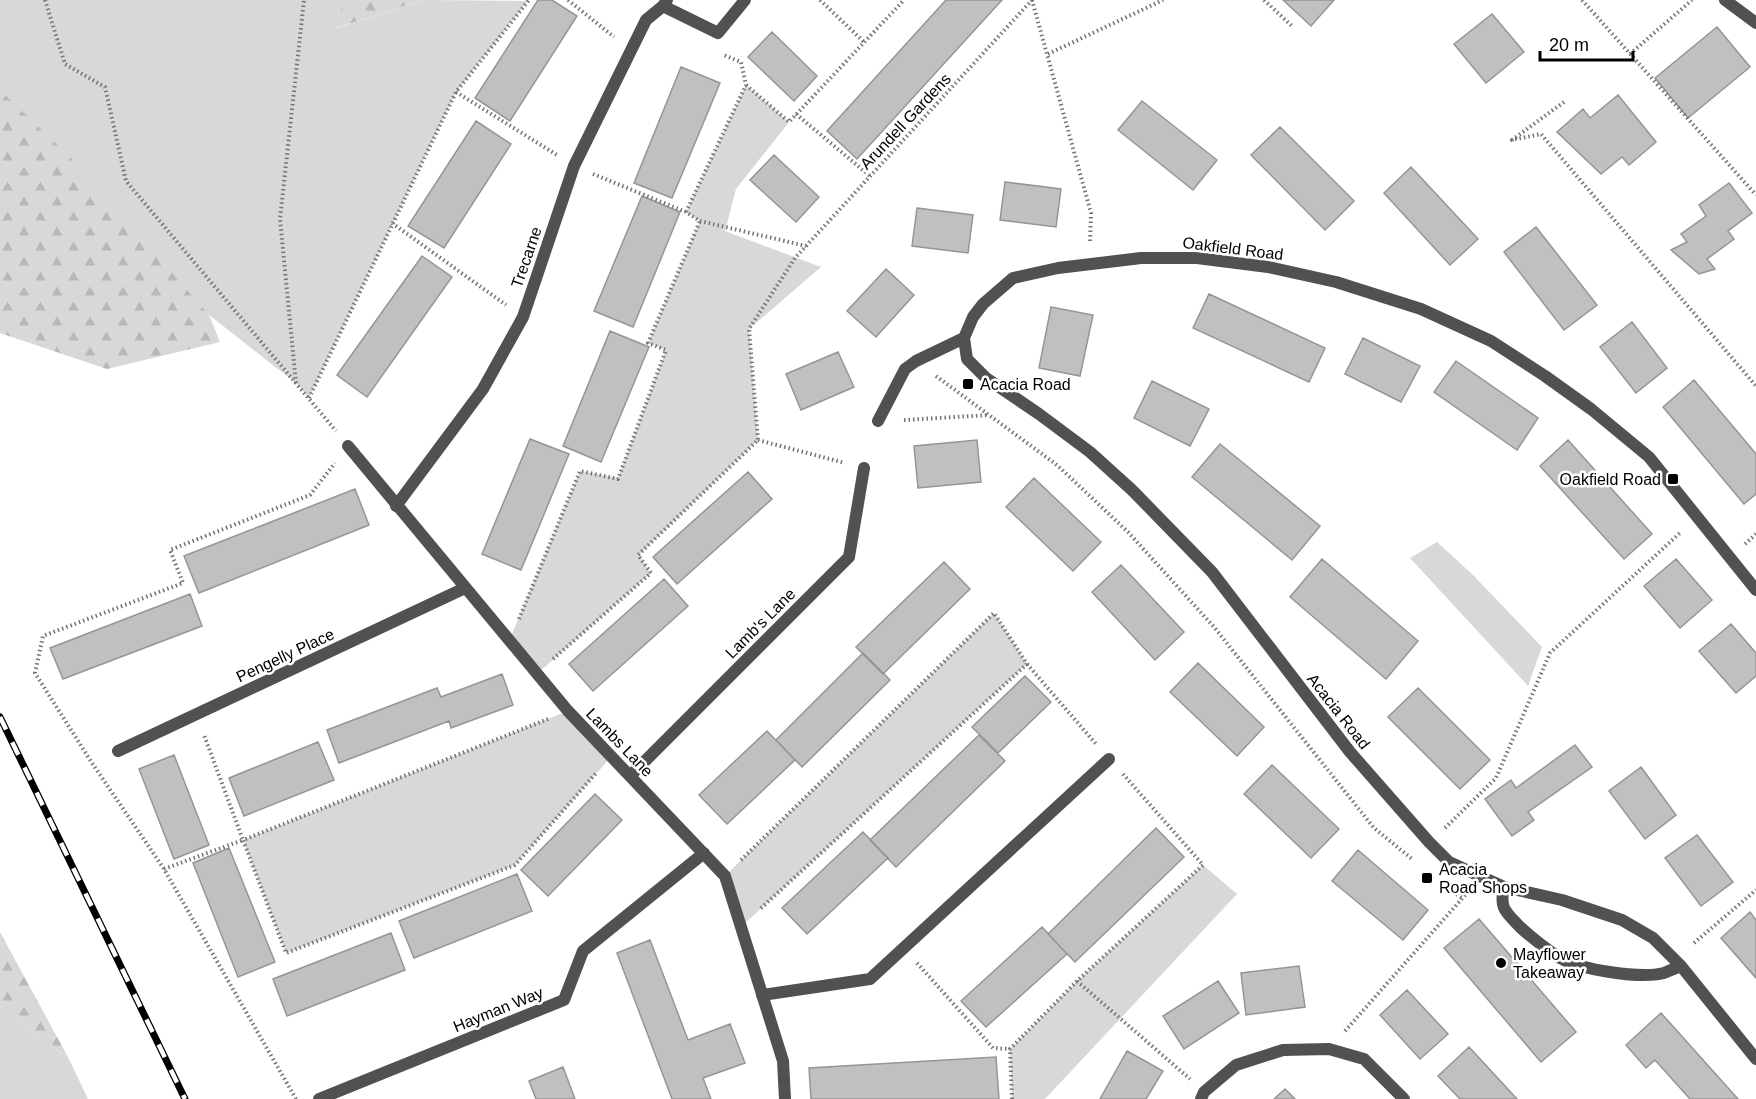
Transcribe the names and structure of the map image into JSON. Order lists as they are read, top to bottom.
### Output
{
  "streets": {
    "street": [
      "Oakfield Road",
      "Trecarne",
      "Lamb's Lane",
      "Pengelly Place",
      "Acacia Road",
      "Lambs Lane",
      "Hayman Way"
    ],
    "path": ["Arundell Gardens"]
  },
  "crossings": [
    ["Oakfield Road", "Acacia Road"],
    ["Trecarne", "Lambs Lane"],
    ["Lamb's Lane", "Lambs Lane"],
    ["Pengelly Place", "Lambs Lane"],
    ["Lambs Lane", "Hayman Way"]
  ],
  "places": {
    "transit": ["Acacia Road", "Oakfield Road", "Acacia Road Shops"],
    "other": ["Mayflower Takeaway"]
  },
  "scale_bar": "20 m"
}
